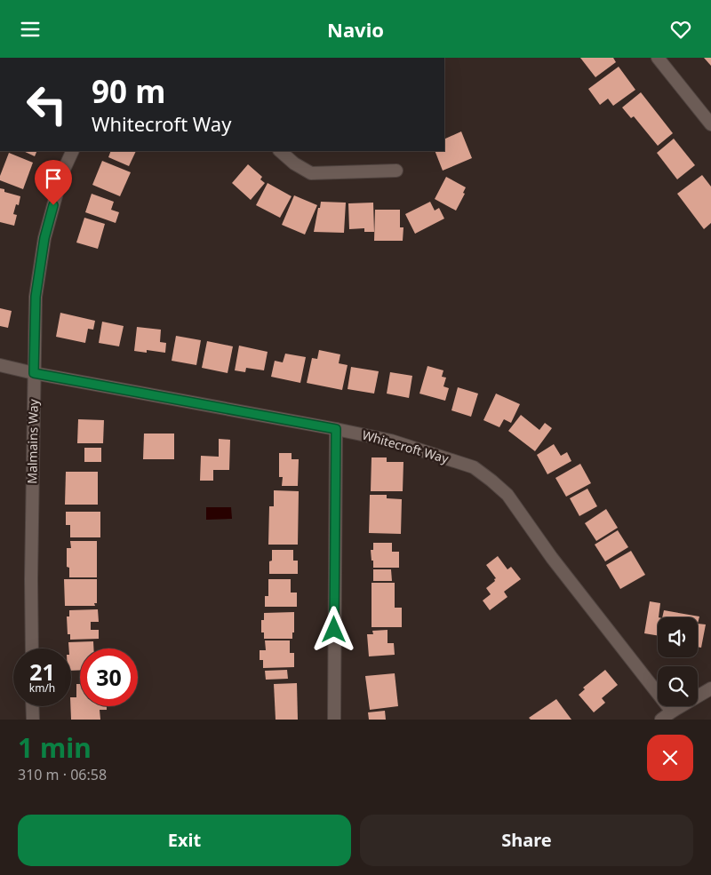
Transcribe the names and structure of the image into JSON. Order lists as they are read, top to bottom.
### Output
{
  "streets": {
    "street": ["Malmains Way", "Whitecroft Way"]
  },
  "crossings": [
    ["Malmains Way", "Whitecroft Way"]
  ],
  "page": {
    "header": "Navio",
    "turn": ["90 m", "Whitecroft Way"],
    "speed": "21 km/h",
    "limit": "30",
    "heading": ["1 min", "310 m · 06:58"],
    "buttons": ["Exit", "Share"]
  }
}
